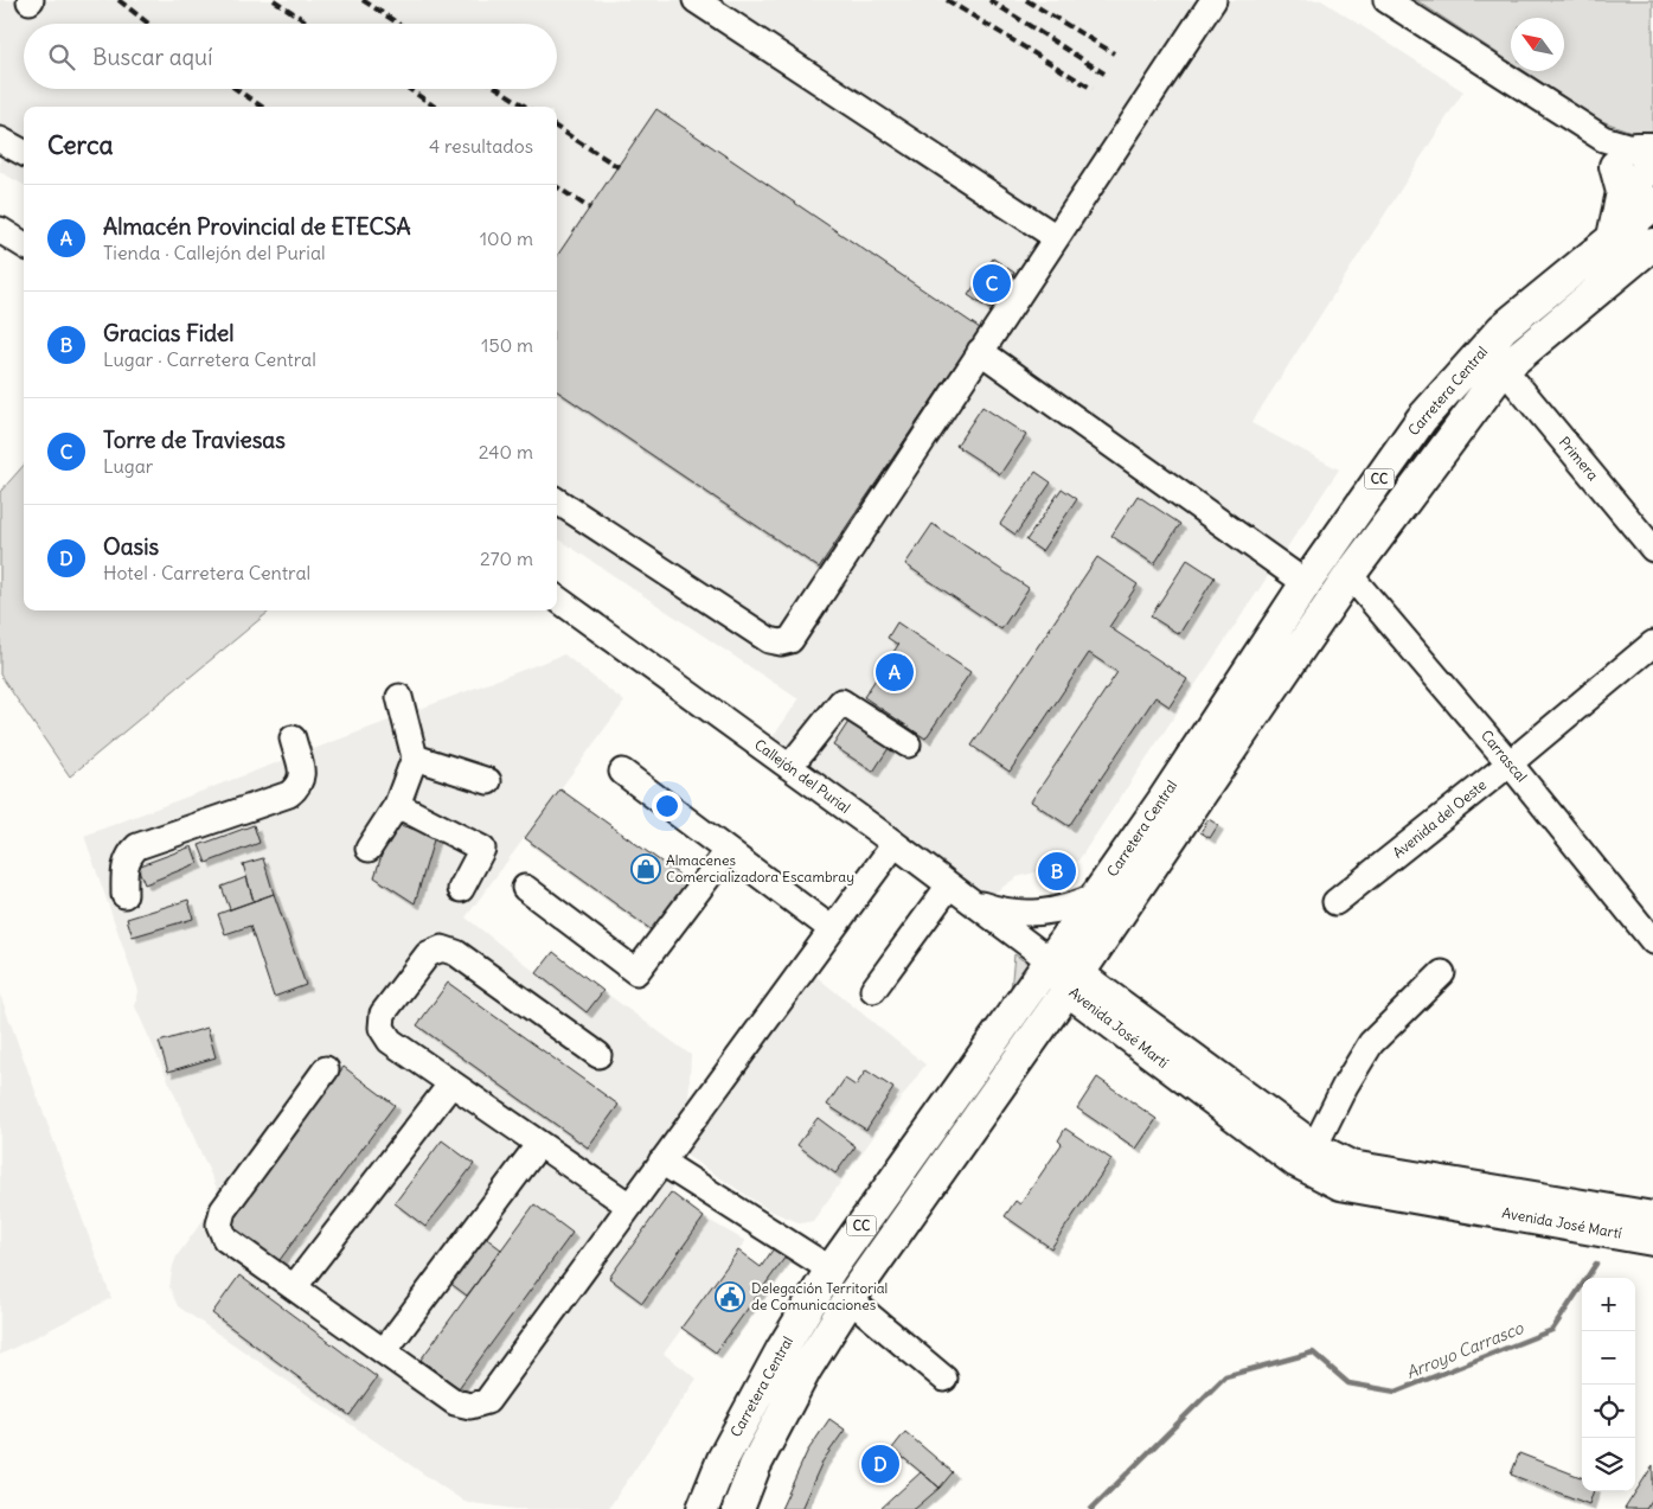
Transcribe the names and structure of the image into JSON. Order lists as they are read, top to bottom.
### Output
{
  "streets": {
    "main road": ["Carretera Central", "CC", "Avenida José Martí"],
    "street": [
      "Primera",
      "Carrascal",
      "Callejón del Purial",
      "Avenida del Oeste"
    ]
  },
  "crossings": [
    ["Carretera Central", "Primera"],
    ["Carretera Central", "Carrascal"],
    ["Carretera Central", "Callejón del Purial"],
    ["Carretera Central", "Avenida José Martí"],
    ["Carrascal", "Avenida del Oeste"],
    ["Callejón del Purial", "Avenida José Martí"]
  ],
  "water": ["Arroyo Carrasco"],
  "places": {
    "shop": ["Almacenes Comercializadora Escambray"],
    "public building": ["Delegación Territorial de Comunicaciones"]
  },
  "north": "top left",
  "page": {
    "search": "Buscar aquí",
    "heading": ["Cerca", "4 resultados"],
    "list": [
      {
        "mark": "A",
        "name": "Almacén Provincial de ETECSA",
        "note": "Tienda · Callejón del Purial",
        "value": "100 m"
      },
      {
        "mark": "B",
        "name": "Gracias Fidel",
        "note": "Lugar · Carretera Central",
        "value": "150 m"
      },
      {
        "mark": "C",
        "name": "Torre de Traviesas",
        "note": "Lugar",
        "value": "240 m"
      },
      {
        "mark": "D",
        "name": "Oasis",
        "note": "Hotel · Carretera Central",
        "value": "270 m"
      }
    ],
    "pins": [
      "C",
      "A",
      "B",
      "D"
    ],
    "map_buttons": ["+", "−"]
  }
}
